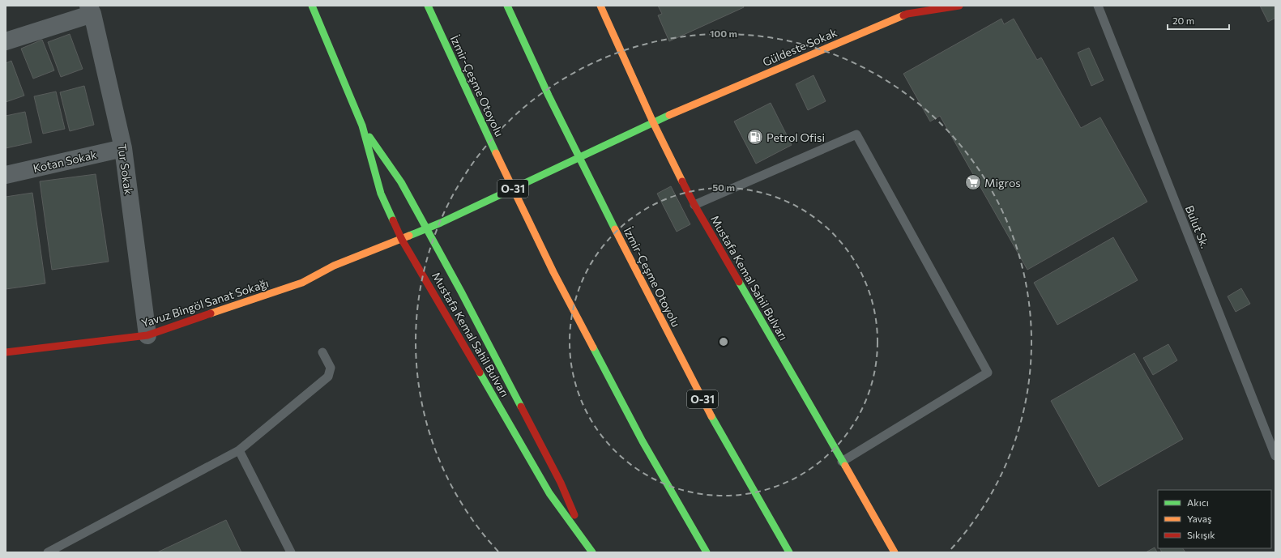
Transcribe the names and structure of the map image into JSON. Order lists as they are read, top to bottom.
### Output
{
  "streets": {
    "main road": [
      "Güldeste Sokak",
      "İzmir-Çeşme Otoyolu",
      "O-31",
      "Mustafa Kemal Sahil Bulvarı",
      "Yavuz Bingöl Sanat Sokağı"
    ],
    "street": ["Kotan Sokak", "Tur Sokak"],
    "lane": ["Bulut Sk."]
  },
  "crossings": [
    ["Güldeste Sokak", "Mustafa Kemal Sahil Bulvarı"],
    ["Güldeste Sokak", "Yavuz Bingöl Sanat Sokağı"],
    ["Kotan Sokak", "Tur Sokak"],
    ["Tur Sokak", "Yavuz Bingöl Sanat Sokağı"],
    ["Mustafa Kemal Sahil Bulvarı", "Yavuz Bingöl Sanat Sokağı"]
  ],
  "places": {
    "fuel station": ["Petrol Ofisi"],
    "supermarket": ["Migros"]
  },
  "legend": ["Akıcı", "Yavaş", "Sıkışık"],
  "scale_bar": "20 m",
  "rings": ["100 m", "50 m"]
}
